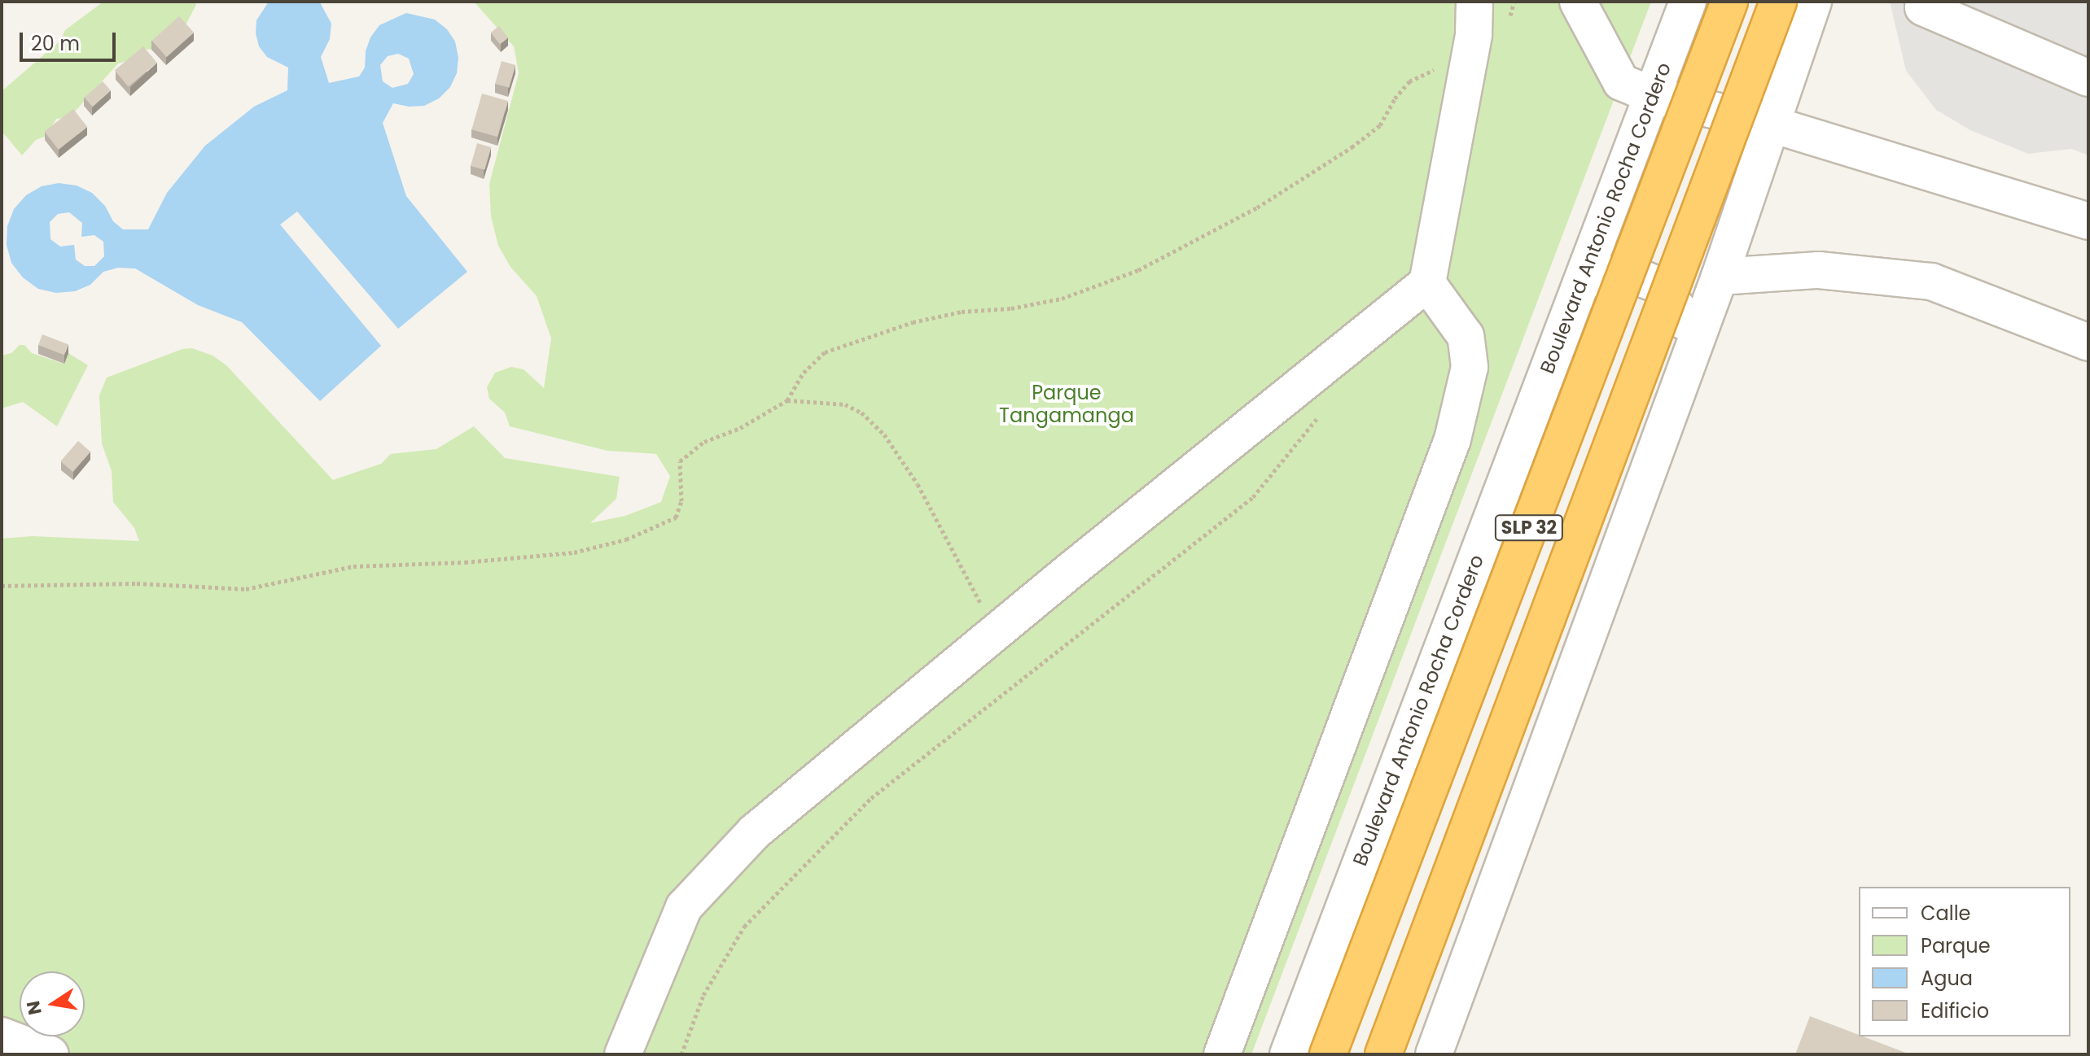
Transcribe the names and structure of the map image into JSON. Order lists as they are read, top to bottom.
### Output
{
  "streets": {
    "highway": ["SLP 32"],
    "street": ["Boulevard Antonio Rocha Cordero"]
  },
  "parks": ["Parque Tangamanga"],
  "legend": [
    "Calle",
    "Parque",
    "Agua",
    "Edificio"
  ],
  "scale_bar": "20 m",
  "north": "left"
}
